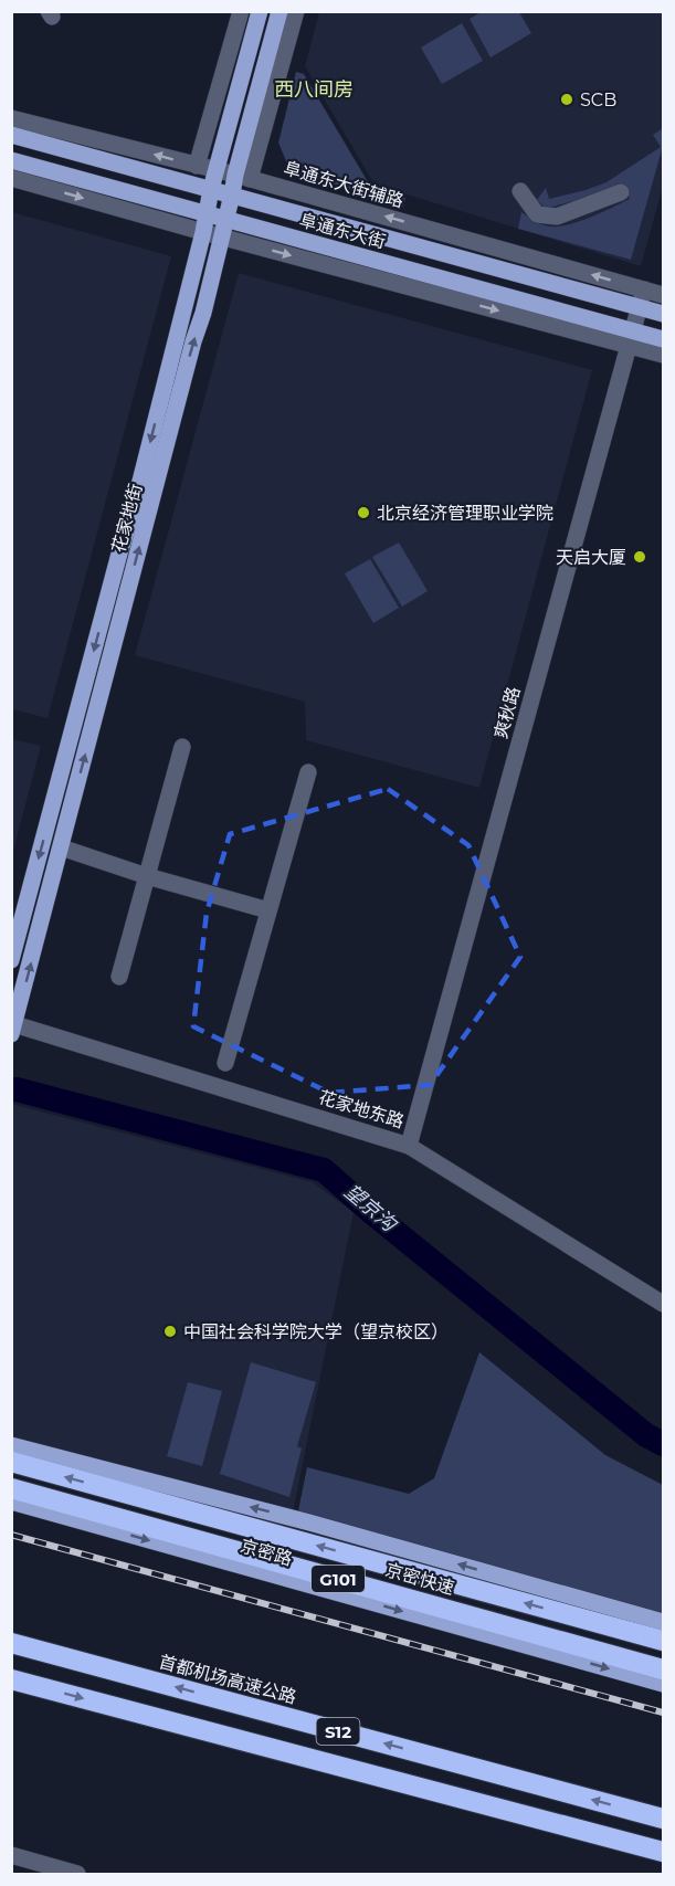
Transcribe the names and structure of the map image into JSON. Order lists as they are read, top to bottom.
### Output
{
  "streets": {
    "highway": [
      "G101",
      "京密快速",
      "首都机场高速公路",
      "S12"
    ],
    "main road": ["阜通东大街", "花家地街", "京密路"],
    "street": ["阜通东大街辅路", "爽秋路", "花家地东路"]
  },
  "crossings": [
    ["阜通东大街辅路", "花家地街"],
    ["阜通东大街辅路", "爽秋路"],
    ["阜通东大街", "花家地街"],
    ["阜通东大街", "爽秋路"],
    ["花家地街", "花家地东路"],
    ["爽秋路", "花家地东路"]
  ],
  "districts": ["西八间房"],
  "water": ["望京沟"],
  "places": [
    "SCB",
    "北京经济管理职业学院",
    "天启大厦",
    "中国社会科学院大学（望京校区）"
  ]
}
